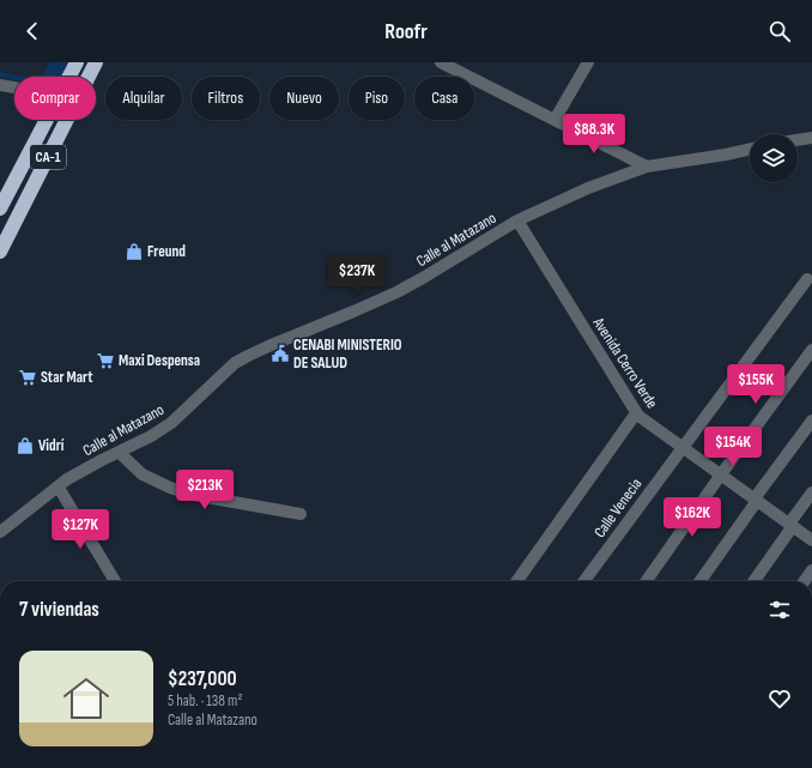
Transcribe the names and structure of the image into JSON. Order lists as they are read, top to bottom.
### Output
{
  "streets": {
    "highway": ["CA-1"],
    "street": ["Calle al Matazano", "Avenida Cerro Verde", "Calle Venecia"]
  },
  "crossings": [
    ["Calle al Matazano", "Avenida Cerro Verde"],
    ["Avenida Cerro Verde", "Calle Venecia"]
  ],
  "places": {
    "shop": ["Freund", "Vidrí"],
    "public building": ["CENABI MINISTERIO DE SALUD"],
    "supermarket": ["Maxi Despensa", "Star Mart"]
  },
  "page": {
    "header": "Roofr",
    "chip": [
      "Comprar",
      "Alquilar",
      "Filtros",
      "Nuevo",
      "Piso",
      "Casa"
    ],
    "price": [
      "$88.3K",
      "$237K",
      "$155K",
      "$154K",
      "$213K",
      "$162K",
      "$127K"
    ],
    "heading": "7 viviendas",
    "list": [
      {
        "name": "$237,000",
        "note": "5 hab. · 138 m² · Calle al Matazano"
      }
    ]
  }
}
